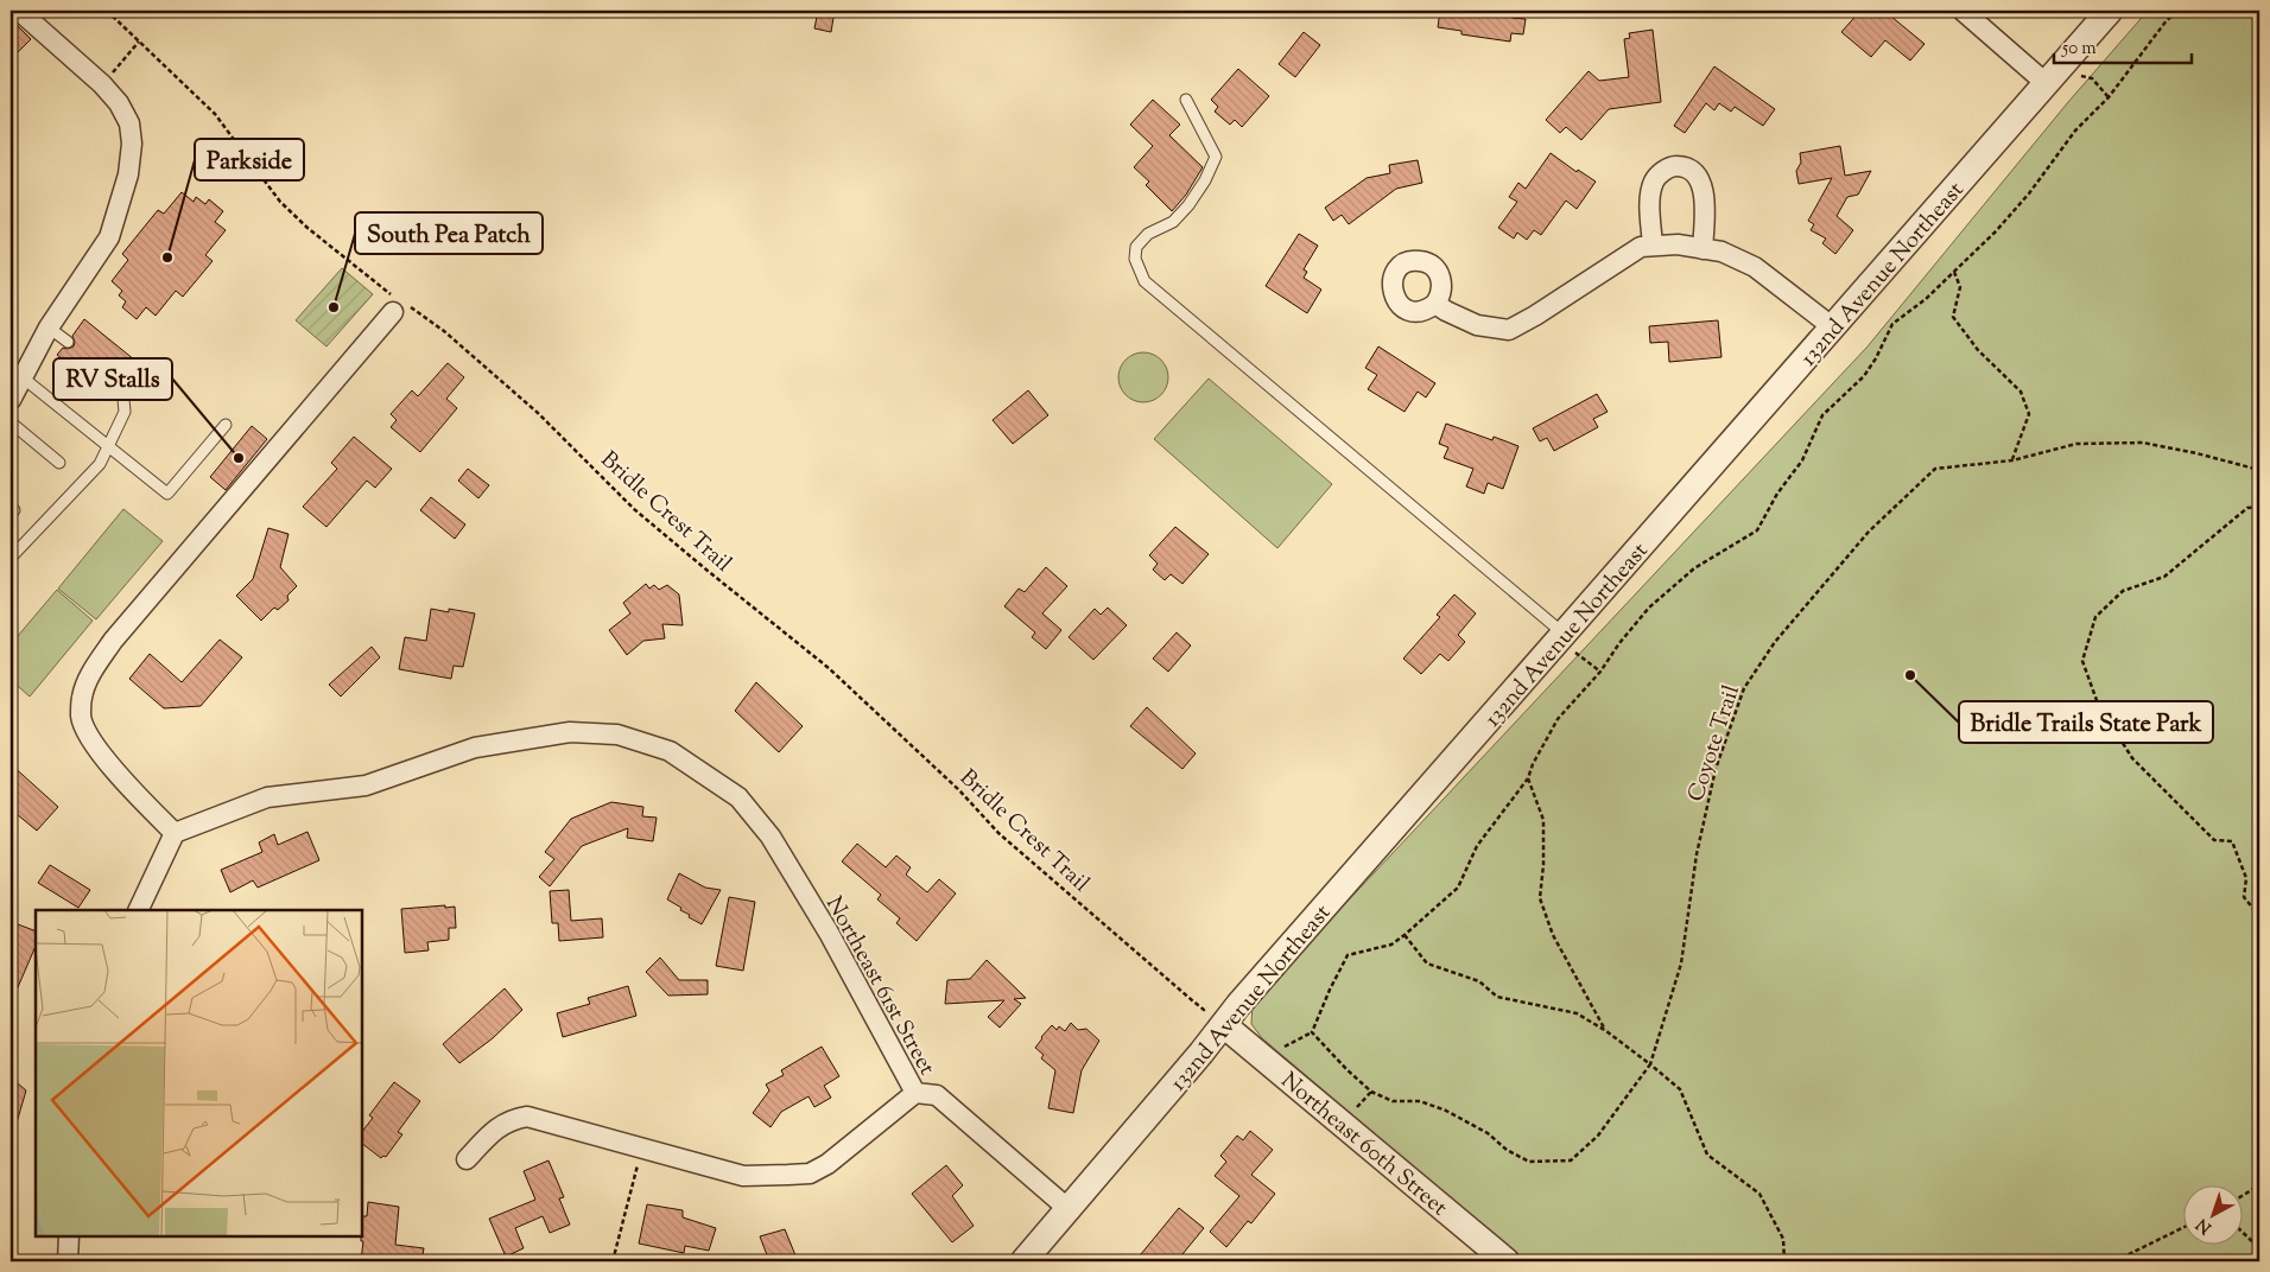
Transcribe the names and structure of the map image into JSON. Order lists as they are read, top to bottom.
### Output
{
  "streets": {
    "street": ["132nd Avenue Northeast", "Northeast 61st Street", "Northeast 60th Street"],
    "path": ["Bridle Crest Trail", "Coyote Trail"]
  },
  "crossings": [
    ["132nd Avenue Northeast", "Bridle Crest Trail"],
    ["132nd Avenue Northeast", "Northeast 61st Street"],
    ["132nd Avenue Northeast", "Northeast 60th Street"],
    ["Bridle Crest Trail", "Northeast 60th Street"]
  ],
  "places": [
    "Parkside",
    "South Pea Patch",
    "RV Stalls",
    "Bridle Trails State Park"
  ],
  "scale_bar": "50 m",
  "north": "bottom left"
}
